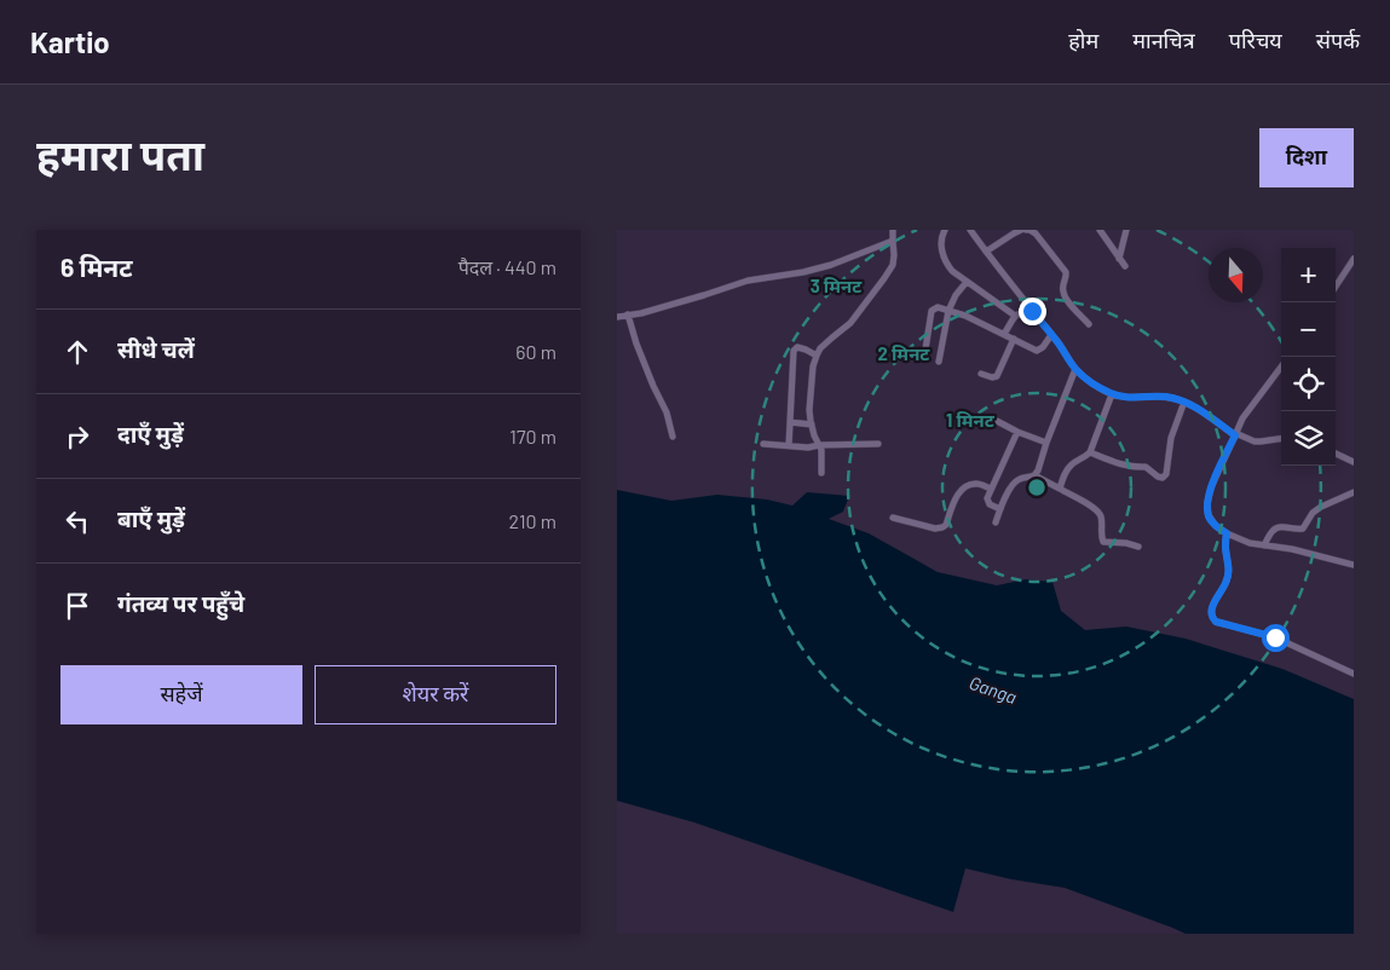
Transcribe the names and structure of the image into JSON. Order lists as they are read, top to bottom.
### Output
{
  "water": ["Ganga"],
  "north": "bottom",
  "page": {
    "header": "Kartio",
    "nav": [
      "होम",
      "मानचित्र",
      "परिचय",
      "संपर्क"
    ],
    "title": "हमारा पता",
    "buttons": [
      "दिशा",
      ["सहेजें", "शेयर करें"]
    ],
    "heading": ["6 मिनट", "पैदल · 440 m"],
    "map_buttons": ["+", "−"],
    "list": [
      ["सीधे चलें", "60 m"],
      ["दाएँ मुड़ें", "170 m"],
      ["बाएँ मुड़ें", "210 m"],
      "गंतव्य पर पहुँचे"
    ]
  },
  "rings": ["3 मिनट", "2 मिनट", "1 मिनट"]
}
